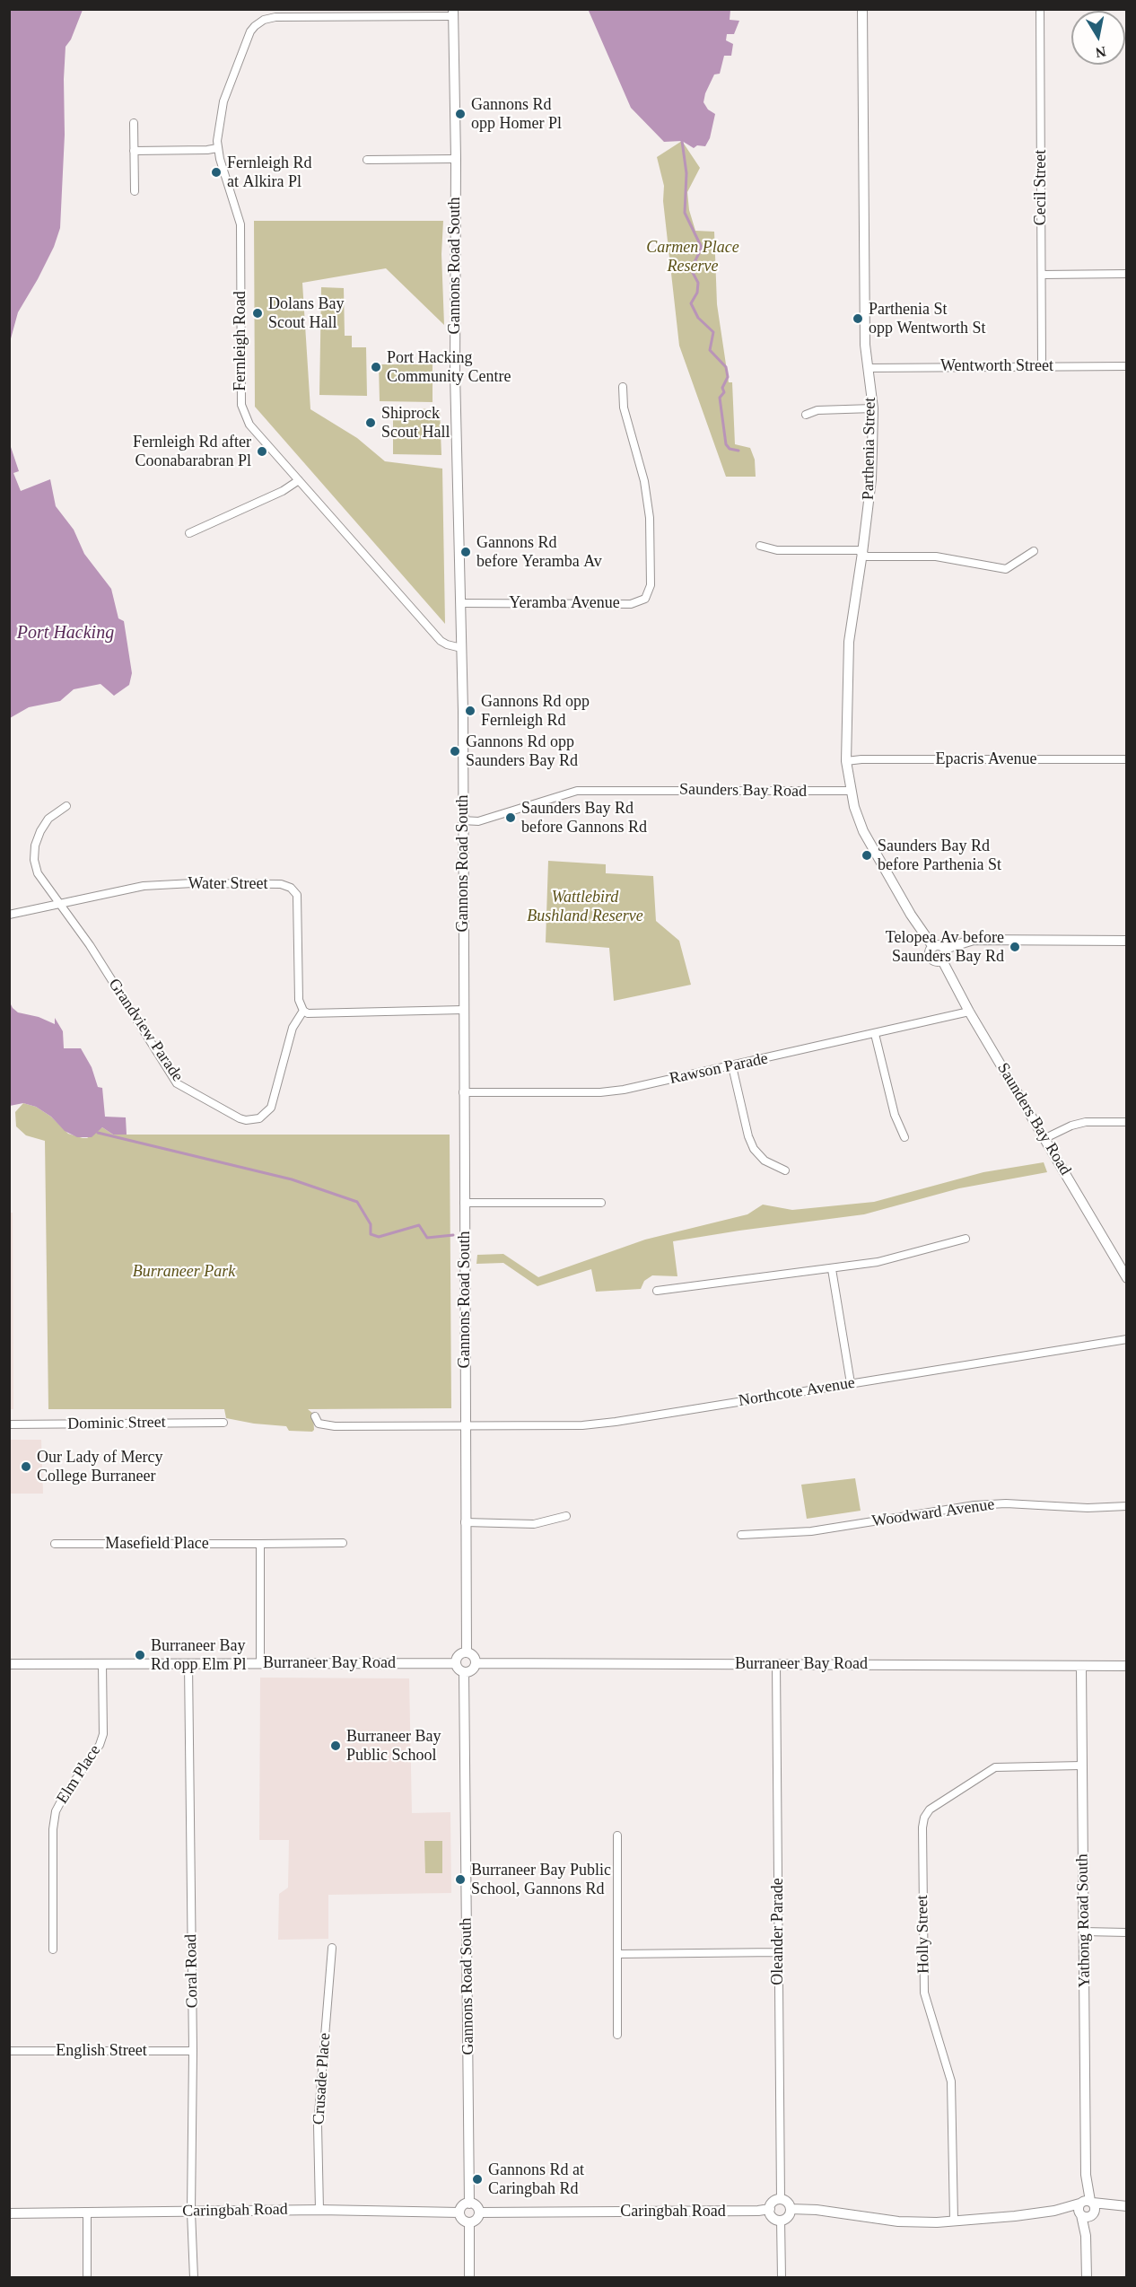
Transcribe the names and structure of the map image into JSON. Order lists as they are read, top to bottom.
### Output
{
  "streets": {
    "street": [
      "Cecil Street",
      "Gannons Road South",
      "Fernleigh Road",
      "Wentworth Street",
      "Parthenia Street",
      "Yeramba Avenue",
      "Epacris Avenue",
      "Saunders Bay Road",
      "Water Street",
      "Grandview Parade",
      "Rawson Parade",
      "Northcote Avenue",
      "Dominic Street",
      "Woodward Avenue",
      "Masefield Place",
      "Burraneer Bay Road",
      "Elm Place",
      "Yathong Road South",
      "Oleander Parade",
      "Holly Street",
      "Coral Road",
      "English Street",
      "Crusade Place",
      "Caringbah Road"
    ]
  },
  "crossings": [
    ["Cecil Street", "Wentworth Street"],
    ["Gannons Road South", "Fernleigh Road"],
    ["Gannons Road South", "Yeramba Avenue"],
    ["Gannons Road South", "Saunders Bay Road"],
    ["Gannons Road South", "Rawson Parade"],
    ["Gannons Road South", "Northcote Avenue"],
    ["Gannons Road South", "Burraneer Bay Road"],
    ["Gannons Road South", "Caringbah Road"],
    ["Wentworth Street", "Parthenia Street"],
    ["Parthenia Street", "Epacris Avenue"],
    ["Parthenia Street", "Saunders Bay Road"],
    ["Saunders Bay Road", "Rawson Parade"],
    ["Water Street", "Grandview Parade"],
    ["Burraneer Bay Road", "Elm Place"],
    ["Burraneer Bay Road", "Yathong Road South"],
    ["Burraneer Bay Road", "Oleander Parade"],
    ["Burraneer Bay Road", "Coral Road"],
    ["Yathong Road South", "Holly Street"],
    ["Oleander Parade", "Caringbah Road"],
    ["Coral Road", "English Street"],
    ["Coral Road", "Caringbah Road"],
    ["Crusade Place", "Caringbah Road"]
  ],
  "water": ["Port Hacking"],
  "parks": ["Carmen Place Reserve", "Wattlebird Bushland Reserve", "Burraneer Park"],
  "places": [
    "Gannons Rd opp Homer Pl",
    "Fernleigh Rd at Alkira Pl",
    "Dolans Bay Scout Hall",
    "Parthenia St opp Wentworth St",
    "Port Hacking Community Centre",
    "Shiprock Scout Hall",
    "Fernleigh Rd after Coonabarabran Pl",
    "Gannons Rd before Yeramba Av",
    "Gannons Rd opp Fernleigh Rd",
    "Gannons Rd opp Saunders Bay Rd",
    "Saunders Bay Rd before Gannons Rd",
    "Saunders Bay Rd before Parthenia St",
    "Telopea Av before Saunders Bay Rd",
    "Our Lady of Mercy College Burraneer",
    "Burraneer Bay Rd opp Elm Pl",
    "Burraneer Bay Public School",
    "Burraneer Bay Public School, Gannons Rd",
    "Gannons Rd at Caringbah Rd"
  ],
  "north": "bottom"
}
